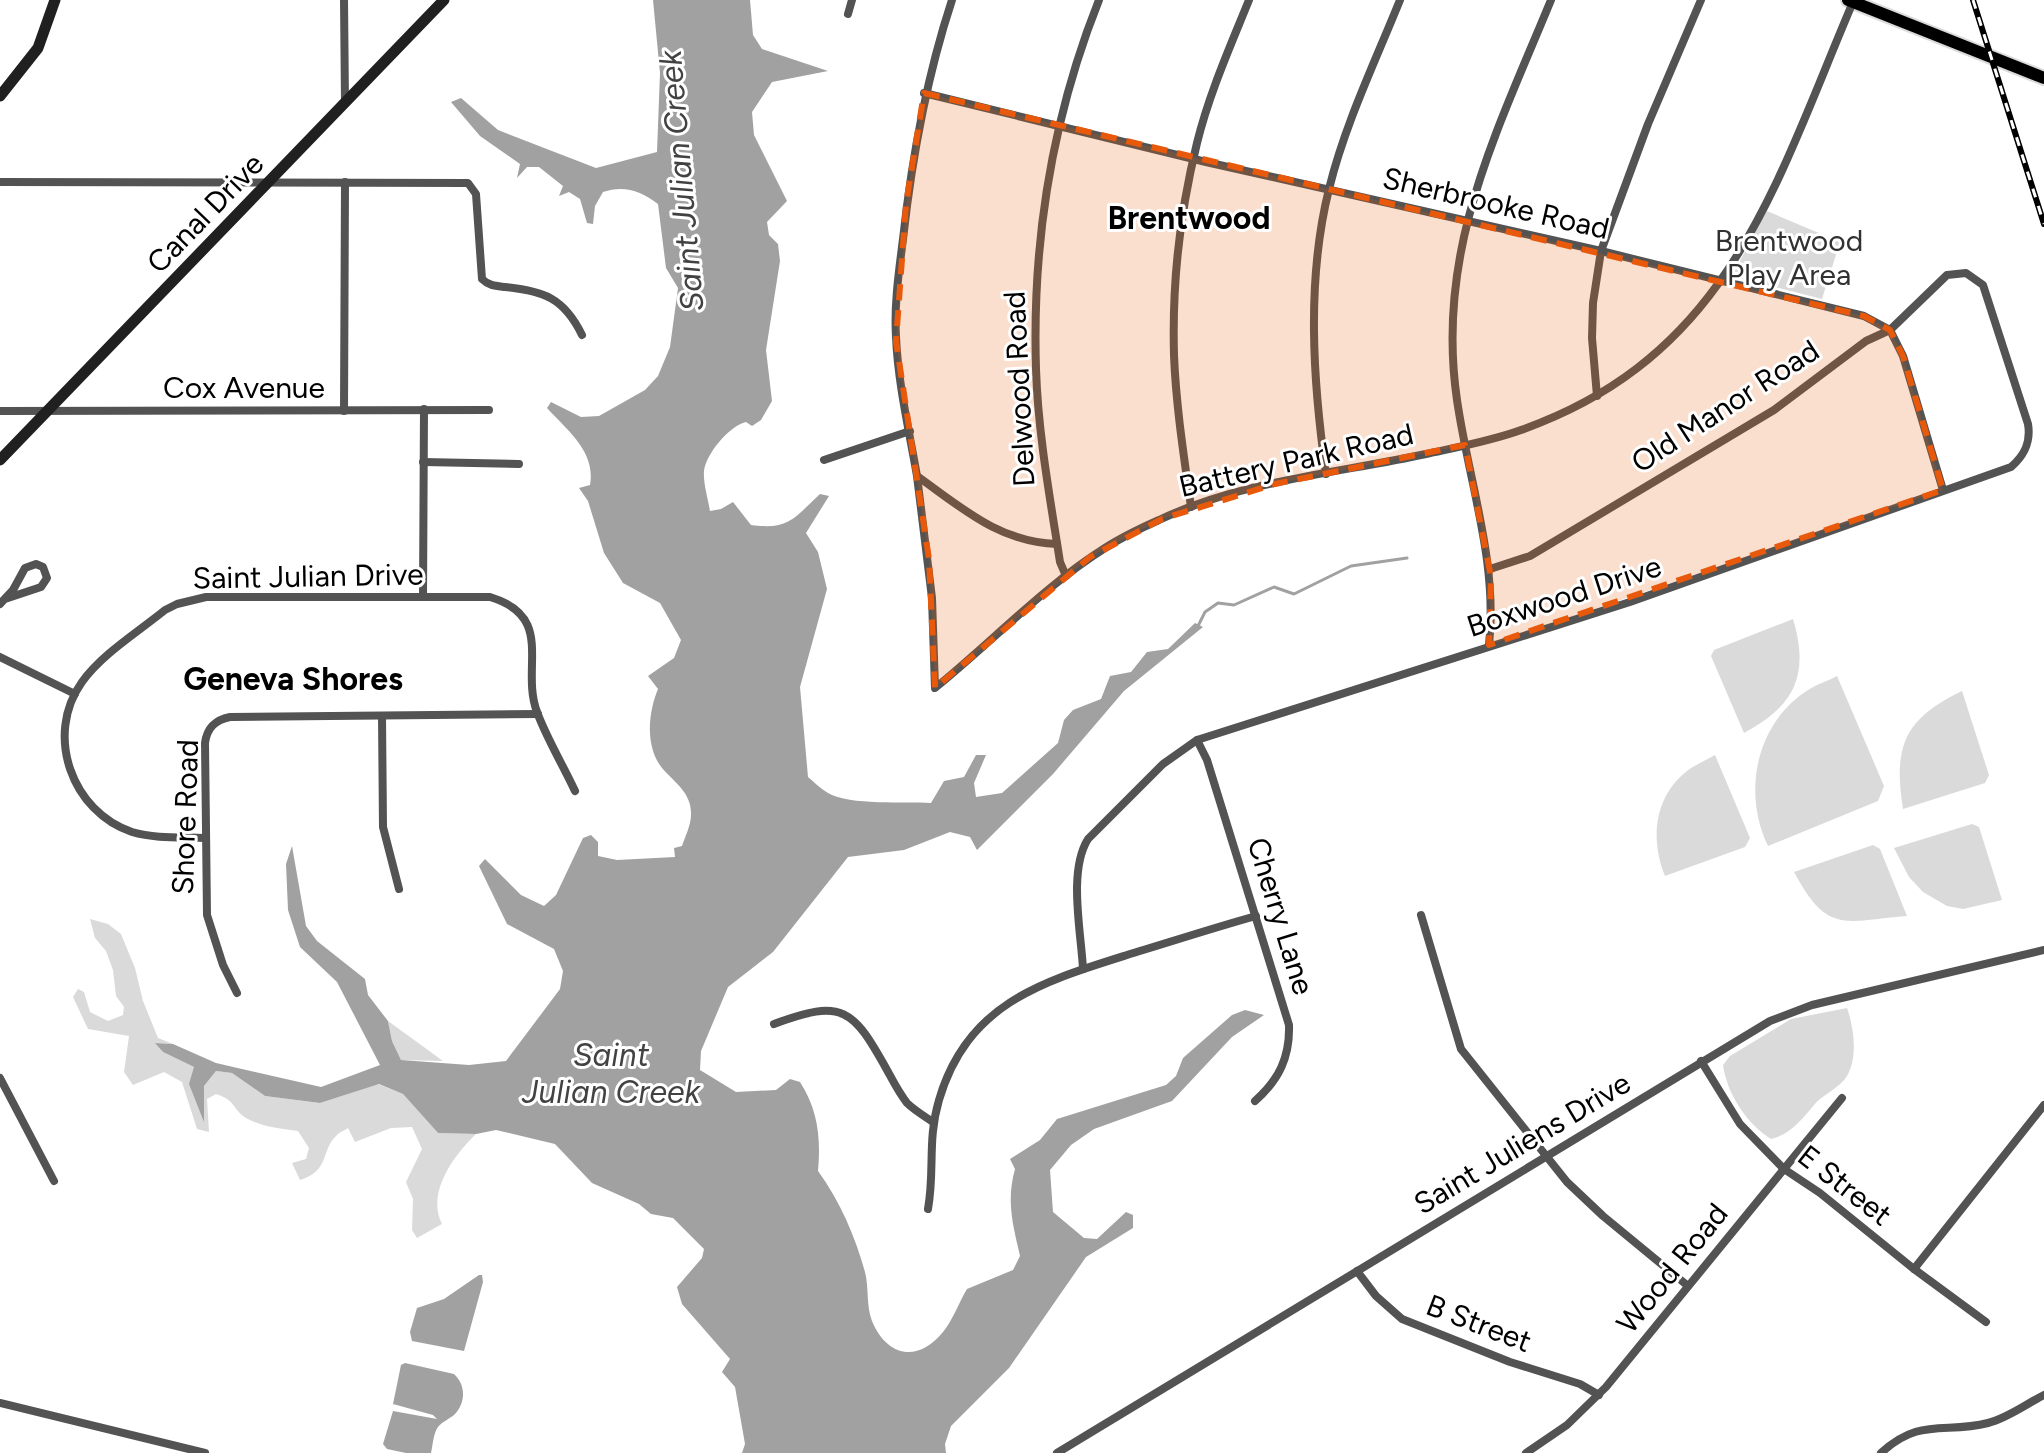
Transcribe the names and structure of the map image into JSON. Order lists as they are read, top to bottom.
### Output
{
  "streets": {
    "main road": ["Canal Drive"],
    "street": [
      "Sherbrooke Road",
      "Cox Avenue",
      "Delwood Road",
      "Old Manor Road",
      "Battery Park Road",
      "Saint Julian Drive",
      "Boxwood Drive",
      "Shore Road",
      "Cherry Lane",
      "Saint Juliens Drive",
      "E Street",
      "Wood Road",
      "B Street"
    ]
  },
  "crossings": [
    ["Sherbrooke Road", "Delwood Road"],
    ["Sherbrooke Road", "Old Manor Road"],
    ["Sherbrooke Road", "Battery Park Road"],
    ["Canal Drive", "Cox Avenue"],
    ["Old Manor Road", "Boxwood Drive"],
    ["Saint Julian Drive", "Shore Road"],
    ["Boxwood Drive", "Cherry Lane"],
    ["Saint Juliens Drive", "E Street"],
    ["Saint Juliens Drive", "B Street"],
    ["E Street", "Wood Road"],
    ["Wood Road", "B Street"]
  ],
  "districts": ["Brentwood", "Geneva Shores"],
  "water": ["Saint Julian Creek"],
  "parks": ["Brentwood Play Area"]
}
